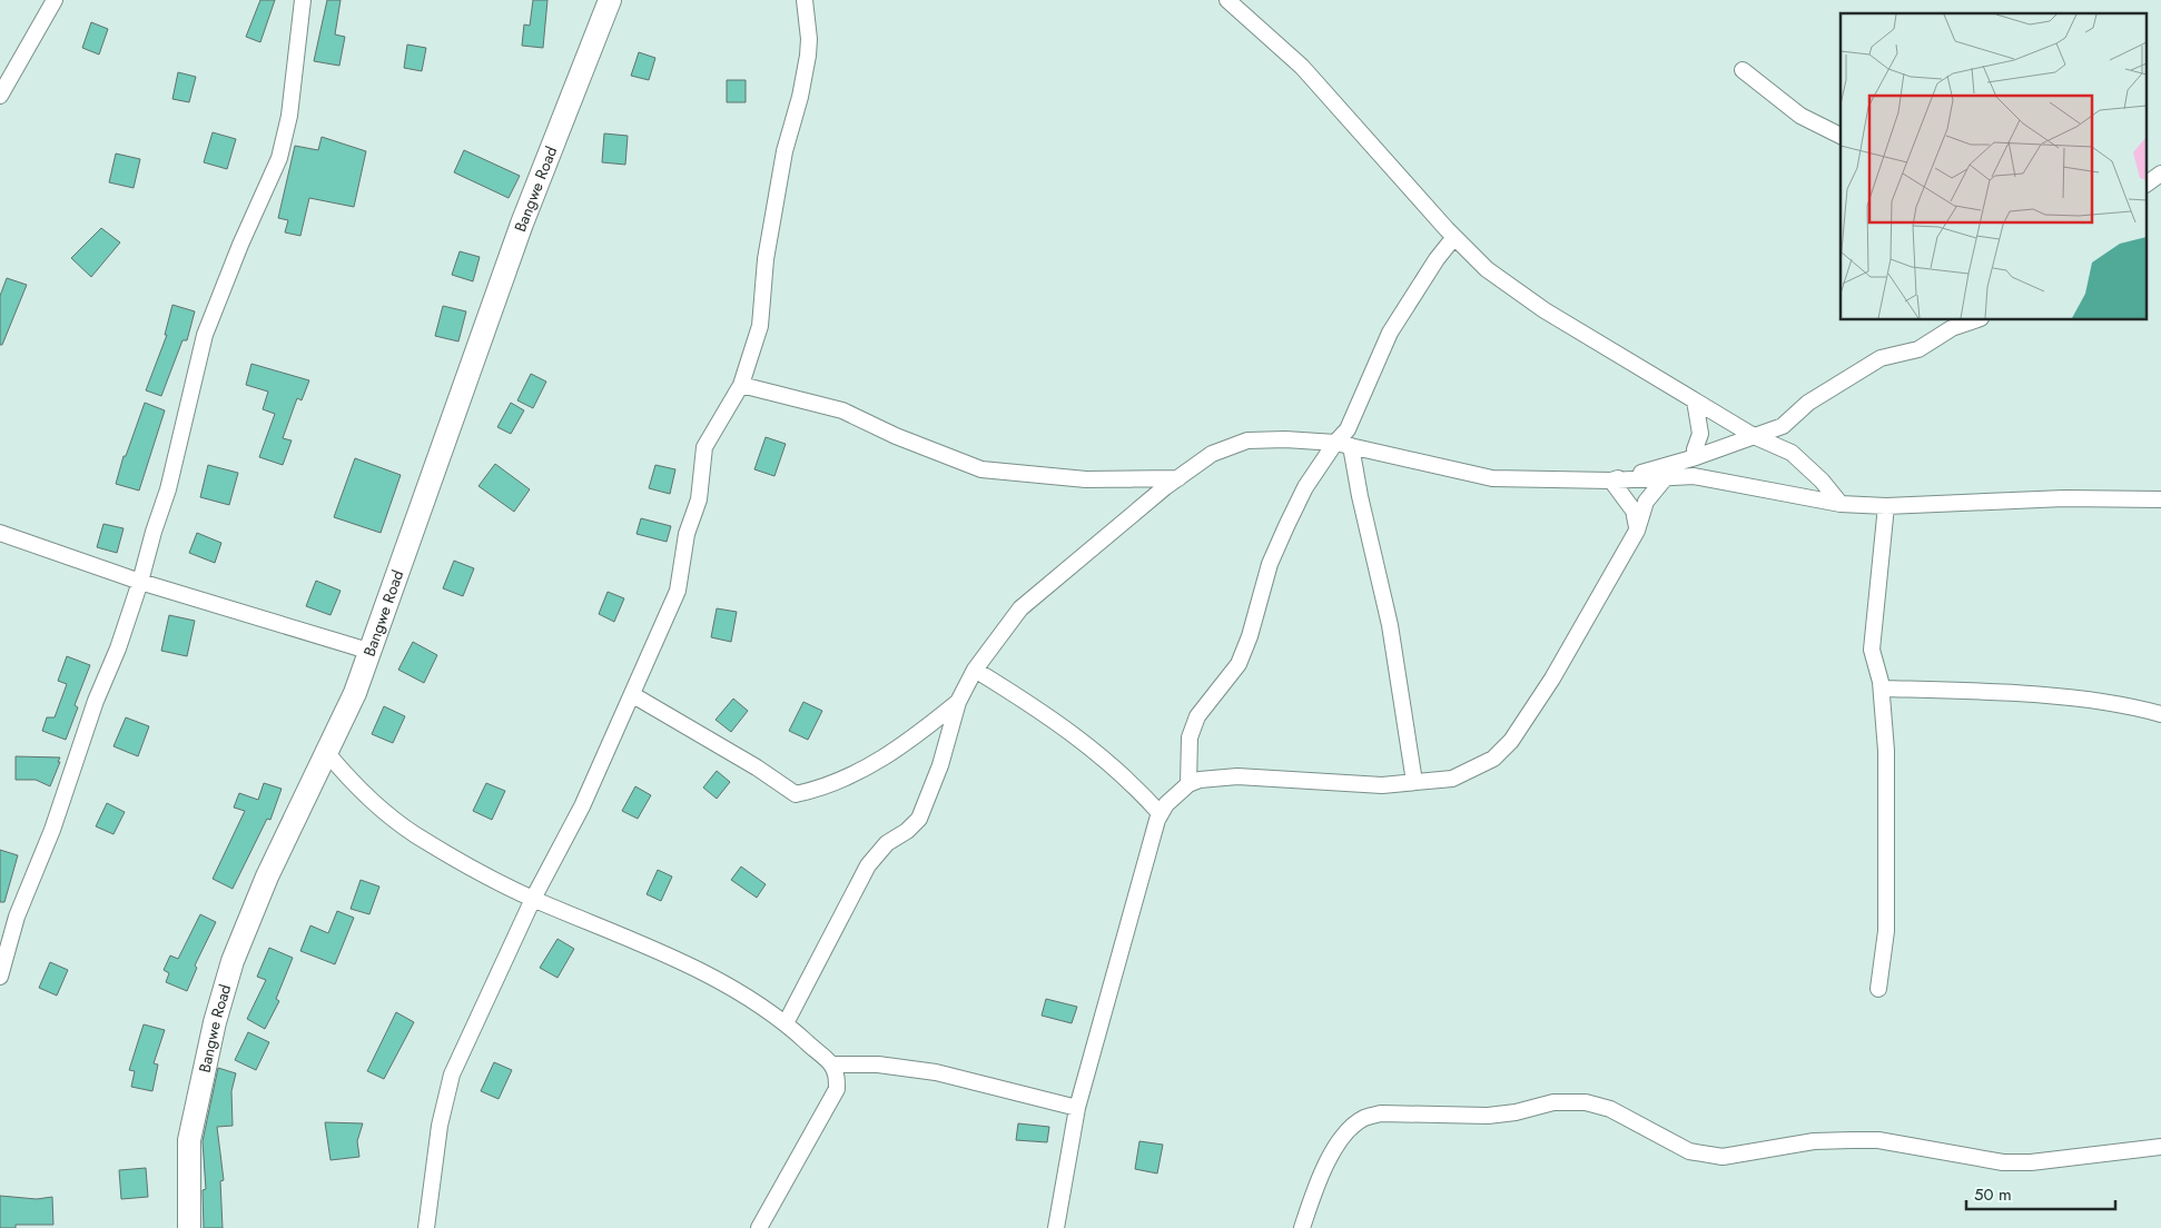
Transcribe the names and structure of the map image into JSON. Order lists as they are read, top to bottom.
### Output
{
  "streets": {
    "street": ["Bangwe Road"]
  },
  "scale_bar": "50 m"
}
